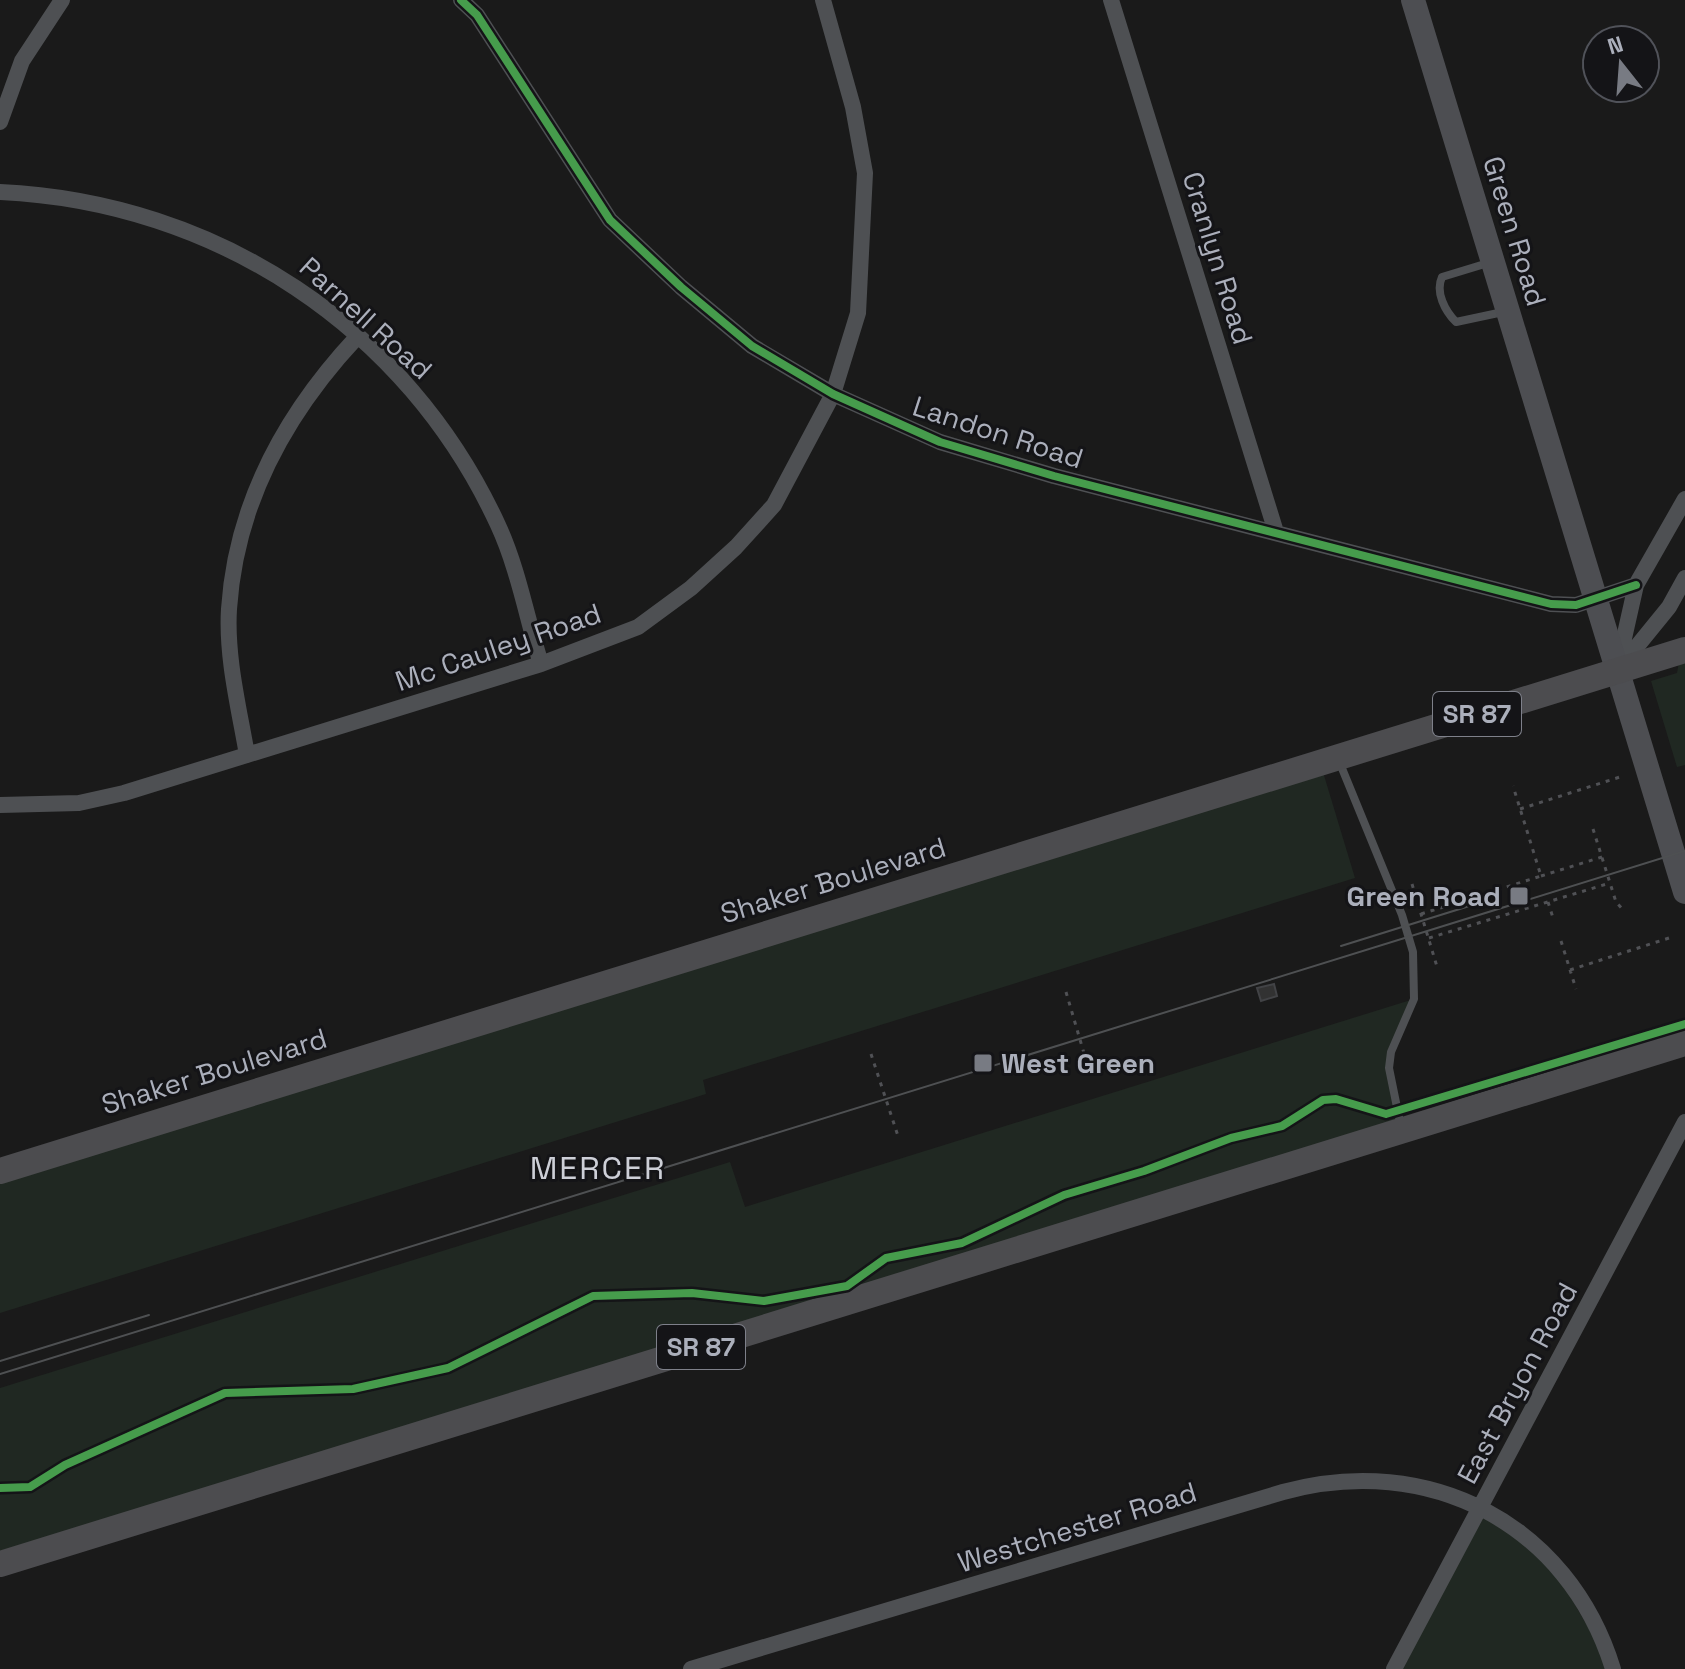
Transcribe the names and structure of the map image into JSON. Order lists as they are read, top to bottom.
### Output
{
  "streets": {
    "main road": ["Green Road", "SR 87", "Shaker Boulevard"],
    "street": [
      "Cranlyn Road",
      "Parnell Road",
      "Landon Road",
      "Mc Cauley Road",
      "East Bryon Road",
      "Westchester Road"
    ]
  },
  "crossings": [
    ["Green Road", "Landon Road"],
    ["Green Road", "Shaker Boulevard"],
    ["Cranlyn Road", "Landon Road"],
    ["Parnell Road", "Mc Cauley Road"],
    ["Landon Road", "Mc Cauley Road"],
    ["East Bryon Road", "Westchester Road"]
  ],
  "districts": ["MERCER"],
  "places": {
    "transit": ["Green Road", "West Green"]
  },
  "north": "top"
}
